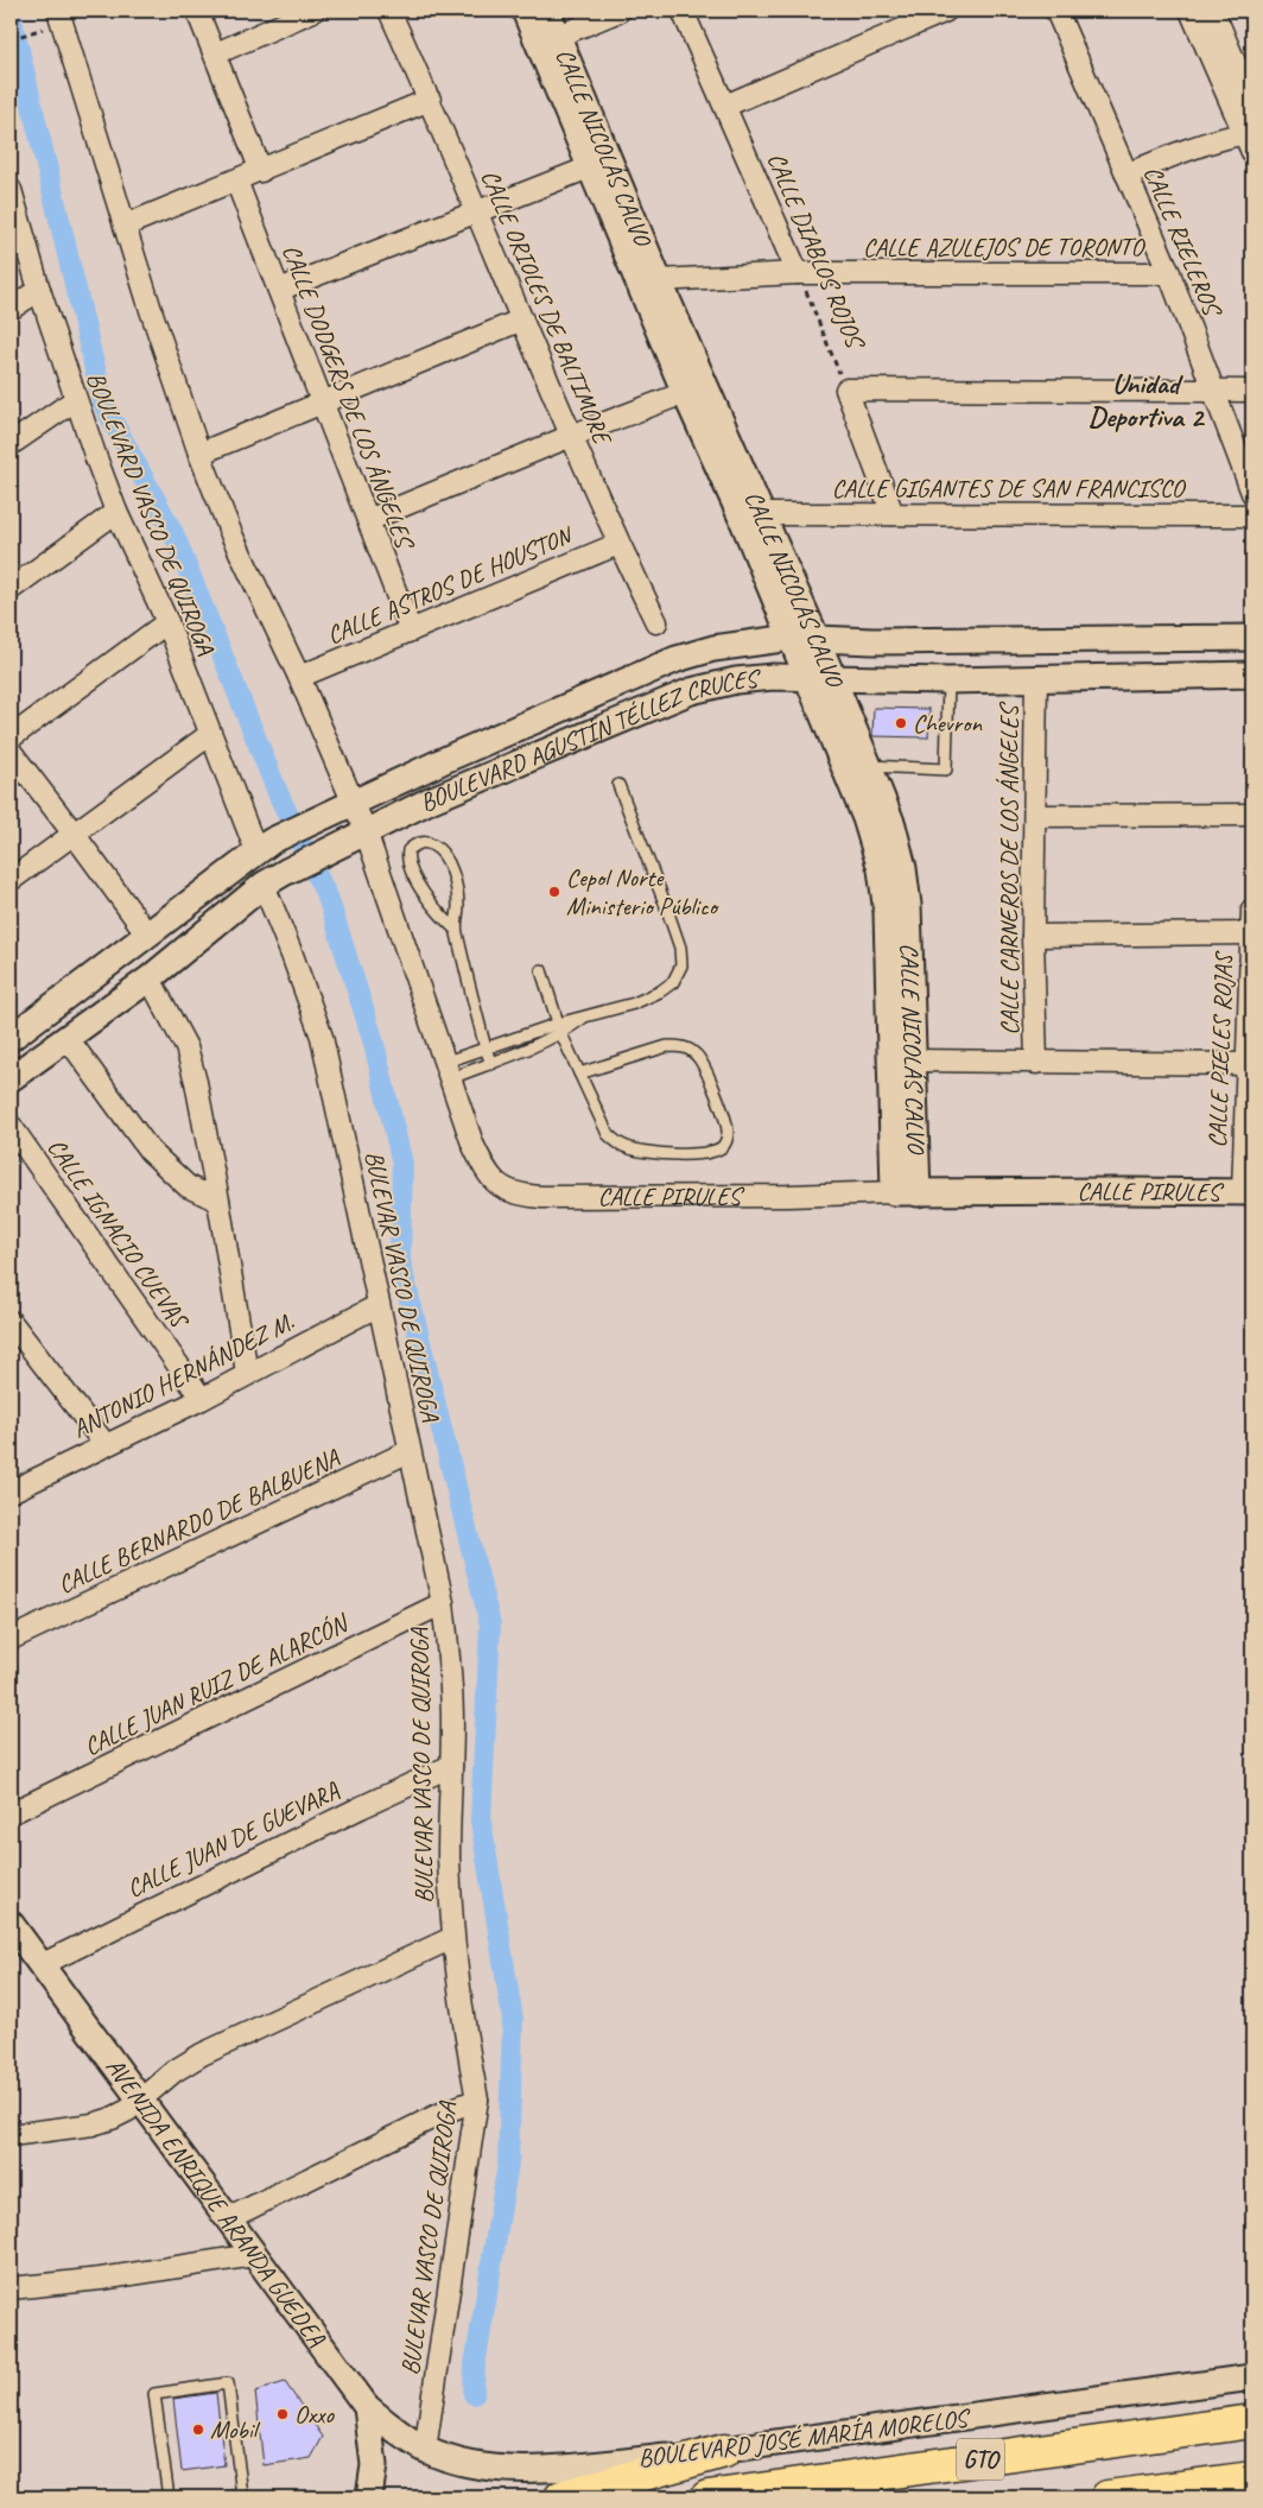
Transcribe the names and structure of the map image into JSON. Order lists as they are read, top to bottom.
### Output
{
  "streets": {
    "main road": ["BOULEVARD JOSÉ MARÍA MORELOS", "GTO"],
    "street": [
      "CALLE NICOLÁS CALVO",
      "CALLE RIELEROS",
      "CALLE AZULEJOS DE TORONTO",
      "CALLE DIABLOS ROJOS",
      "CALLE ORIOLES DE BALTIMORE",
      "CALLE DODGERS DE LOS ÁNGELES",
      "CALLE GIGANTES DE SAN FRANCISCO",
      "BOULEVARD VASCO DE QUIROGA",
      "CALLE ASTROS DE HOUSTON",
      "BOULEVARD AGUSTÍN TÉLLEZ CRUCES",
      "CALLE CARNEROS DE LOS ÁNGELES",
      "CALLE PIELES ROJAS",
      "CALLE PIRULES",
      "CALLE IGNACIO CUEVAS",
      "BULEVAR VASCO DE QUIROGA",
      "ANTONIO HERNÁNDEZ M.",
      "CALLE BERNARDO DE BALBUENA",
      "CALLE JUAN RUIZ DE ALARCÓN",
      "CALLE JUAN DE GUEVARA",
      "AVENIDA ENRIQUE ARANDA GUEDEA"
    ]
  },
  "crossings": [
    ["CALLE NICOLÁS CALVO", "CALLE AZULEJOS DE TORONTO"],
    ["CALLE NICOLÁS CALVO", "CALLE GIGANTES DE SAN FRANCISCO"],
    ["CALLE NICOLÁS CALVO", "BOULEVARD AGUSTÍN TÉLLEZ CRUCES"],
    ["CALLE NICOLÁS CALVO", "CALLE PIRULES"],
    ["CALLE RIELEROS", "CALLE AZULEJOS DE TORONTO"],
    ["CALLE AZULEJOS DE TORONTO", "CALLE DIABLOS ROJOS"],
    ["CALLE ORIOLES DE BALTIMORE", "CALLE ASTROS DE HOUSTON"],
    ["CALLE DODGERS DE LOS ÁNGELES", "CALLE ASTROS DE HOUSTON"],
    ["BOULEVARD VASCO DE QUIROGA", "BOULEVARD AGUSTÍN TÉLLEZ CRUCES"],
    ["CALLE ASTROS DE HOUSTON", "CALLE PIRULES"],
    ["BOULEVARD AGUSTÍN TÉLLEZ CRUCES", "CALLE CARNEROS DE LOS ÁNGELES"],
    ["BOULEVARD AGUSTÍN TÉLLEZ CRUCES", "CALLE PIRULES"],
    ["BOULEVARD AGUSTÍN TÉLLEZ CRUCES", "BULEVAR VASCO DE QUIROGA"],
    ["CALLE PIELES ROJAS", "CALLE PIRULES"],
    ["CALLE IGNACIO CUEVAS", "ANTONIO HERNÁNDEZ M."],
    ["BULEVAR VASCO DE QUIROGA", "ANTONIO HERNÁNDEZ M."],
    ["BULEVAR VASCO DE QUIROGA", "CALLE BERNARDO DE BALBUENA"],
    ["BULEVAR VASCO DE QUIROGA", "CALLE JUAN RUIZ DE ALARCÓN"],
    ["BULEVAR VASCO DE QUIROGA", "CALLE JUAN DE GUEVARA"],
    ["BULEVAR VASCO DE QUIROGA", "BOULEVARD JOSÉ MARÍA MORELOS"],
    ["CALLE JUAN DE GUEVARA", "AVENIDA ENRIQUE ARANDA GUEDEA"],
    ["AVENIDA ENRIQUE ARANDA GUEDEA", "BOULEVARD JOSÉ MARÍA MORELOS"]
  ],
  "districts": ["Unidad Deportiva 2"],
  "places": [
    "Chevron",
    "Cepol Norte Ministerio Público",
    "Oxxo",
    "Mobil"
  ]
}
